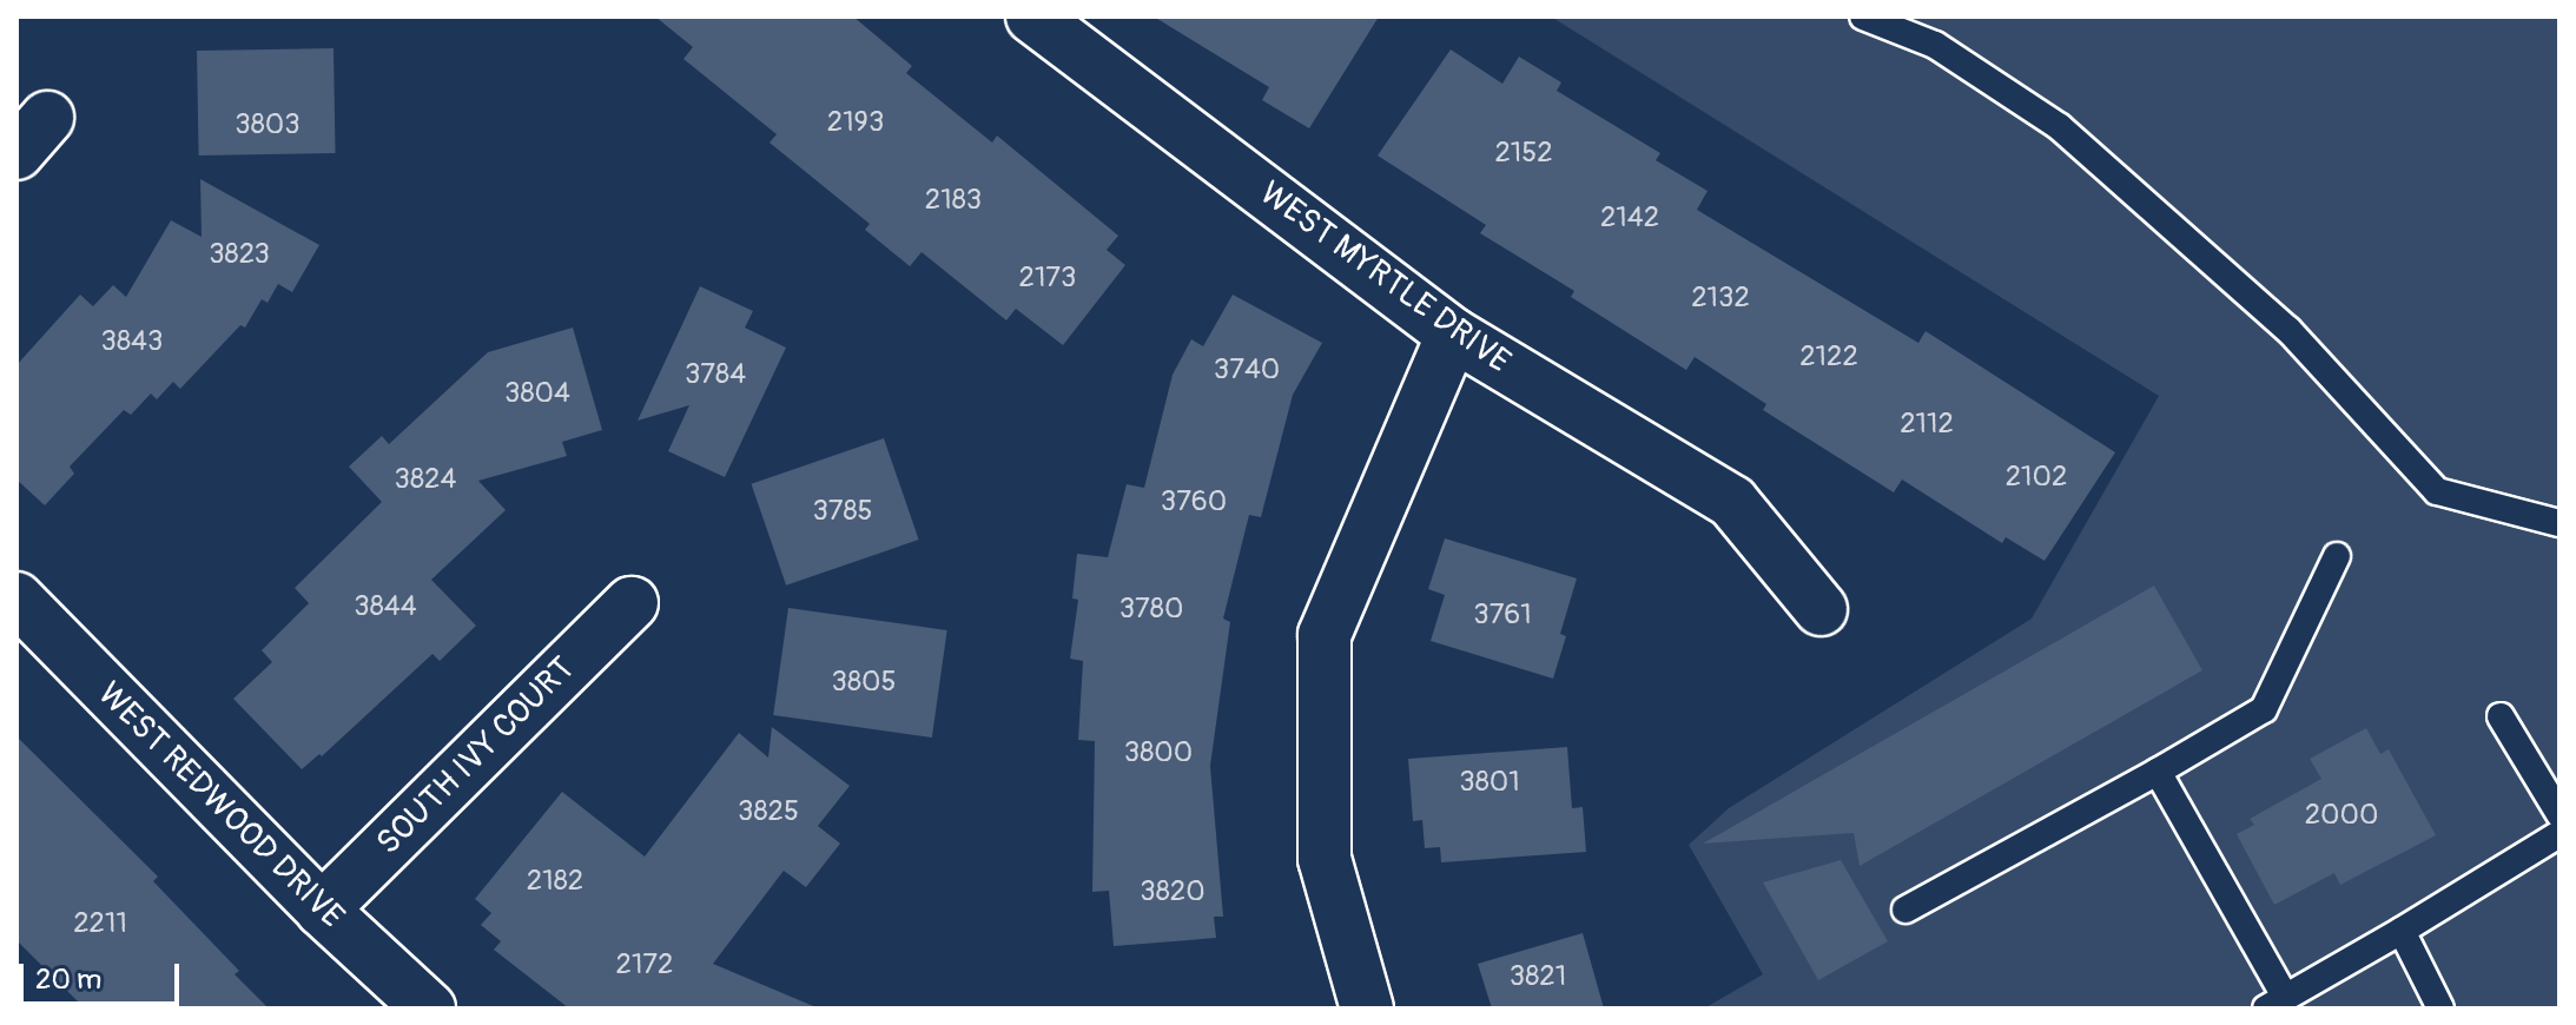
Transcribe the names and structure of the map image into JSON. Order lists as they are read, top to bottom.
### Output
{
  "streets": {
    "street": ["WEST MYRTLE DRIVE", "SOUTH IVY COURT", "WEST REDWOOD DRIVE"]
  },
  "crossings": [
    ["SOUTH IVY COURT", "WEST REDWOOD DRIVE"]
  ],
  "house_numbers": [
    "2193",
    "3803",
    "2152",
    "2183",
    "2142",
    "3823",
    "2173",
    "2132",
    "3843",
    "2122",
    "3740",
    "3784",
    "3804",
    "2112",
    "2102",
    "3824",
    "3760",
    "3785",
    "3844",
    "3780",
    "3761",
    "3805",
    "3800",
    "3801",
    "3825",
    "2000",
    "2182",
    "3820",
    "2211",
    "2172",
    "3821"
  ],
  "scale_bar": "20 m"
}
